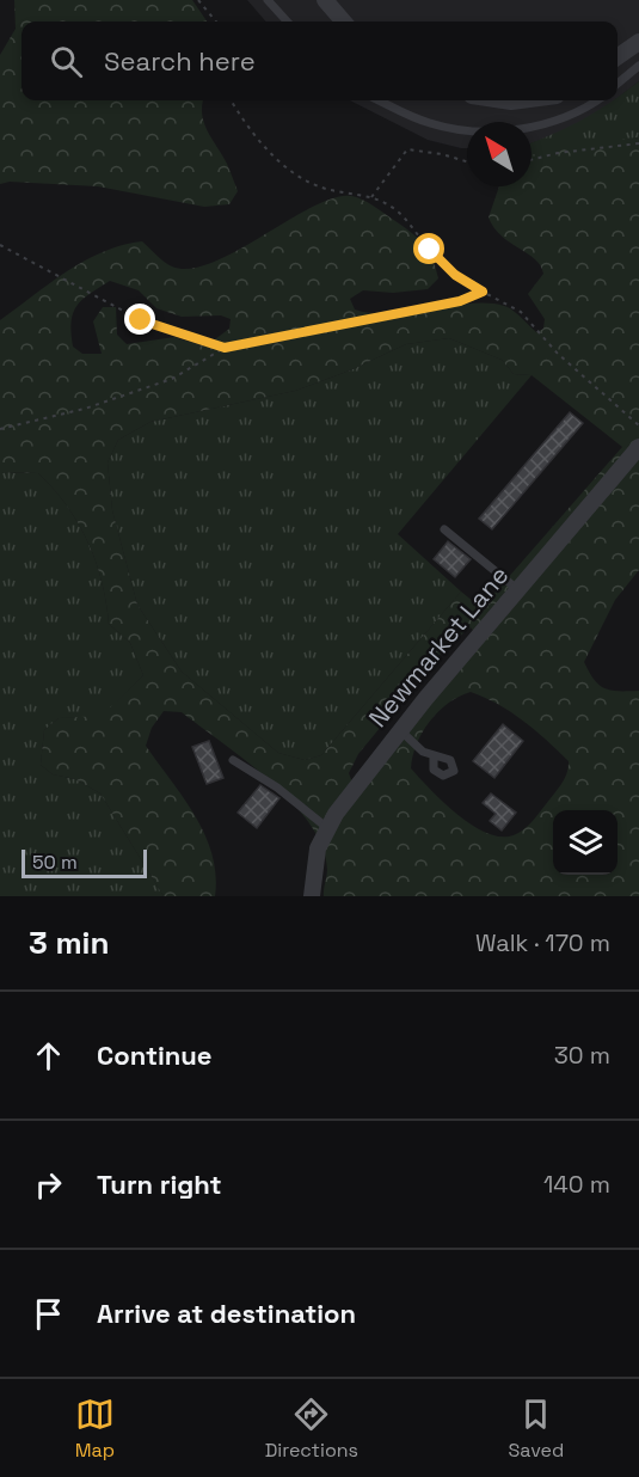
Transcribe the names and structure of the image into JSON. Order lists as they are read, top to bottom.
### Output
{
  "streets": {
    "street": ["Newmarket Lane"]
  },
  "scale_bar": "50 m",
  "north": "top left",
  "page": {
    "search": "Search here",
    "scale": "50 m",
    "heading": ["3 min", "Walk · 170 m"],
    "list": [
      ["Continue", "30 m"],
      ["Turn right", "140 m"],
      "Arrive at destination"
    ],
    "nav": ["Map", "Directions", "Saved"]
  }
}
